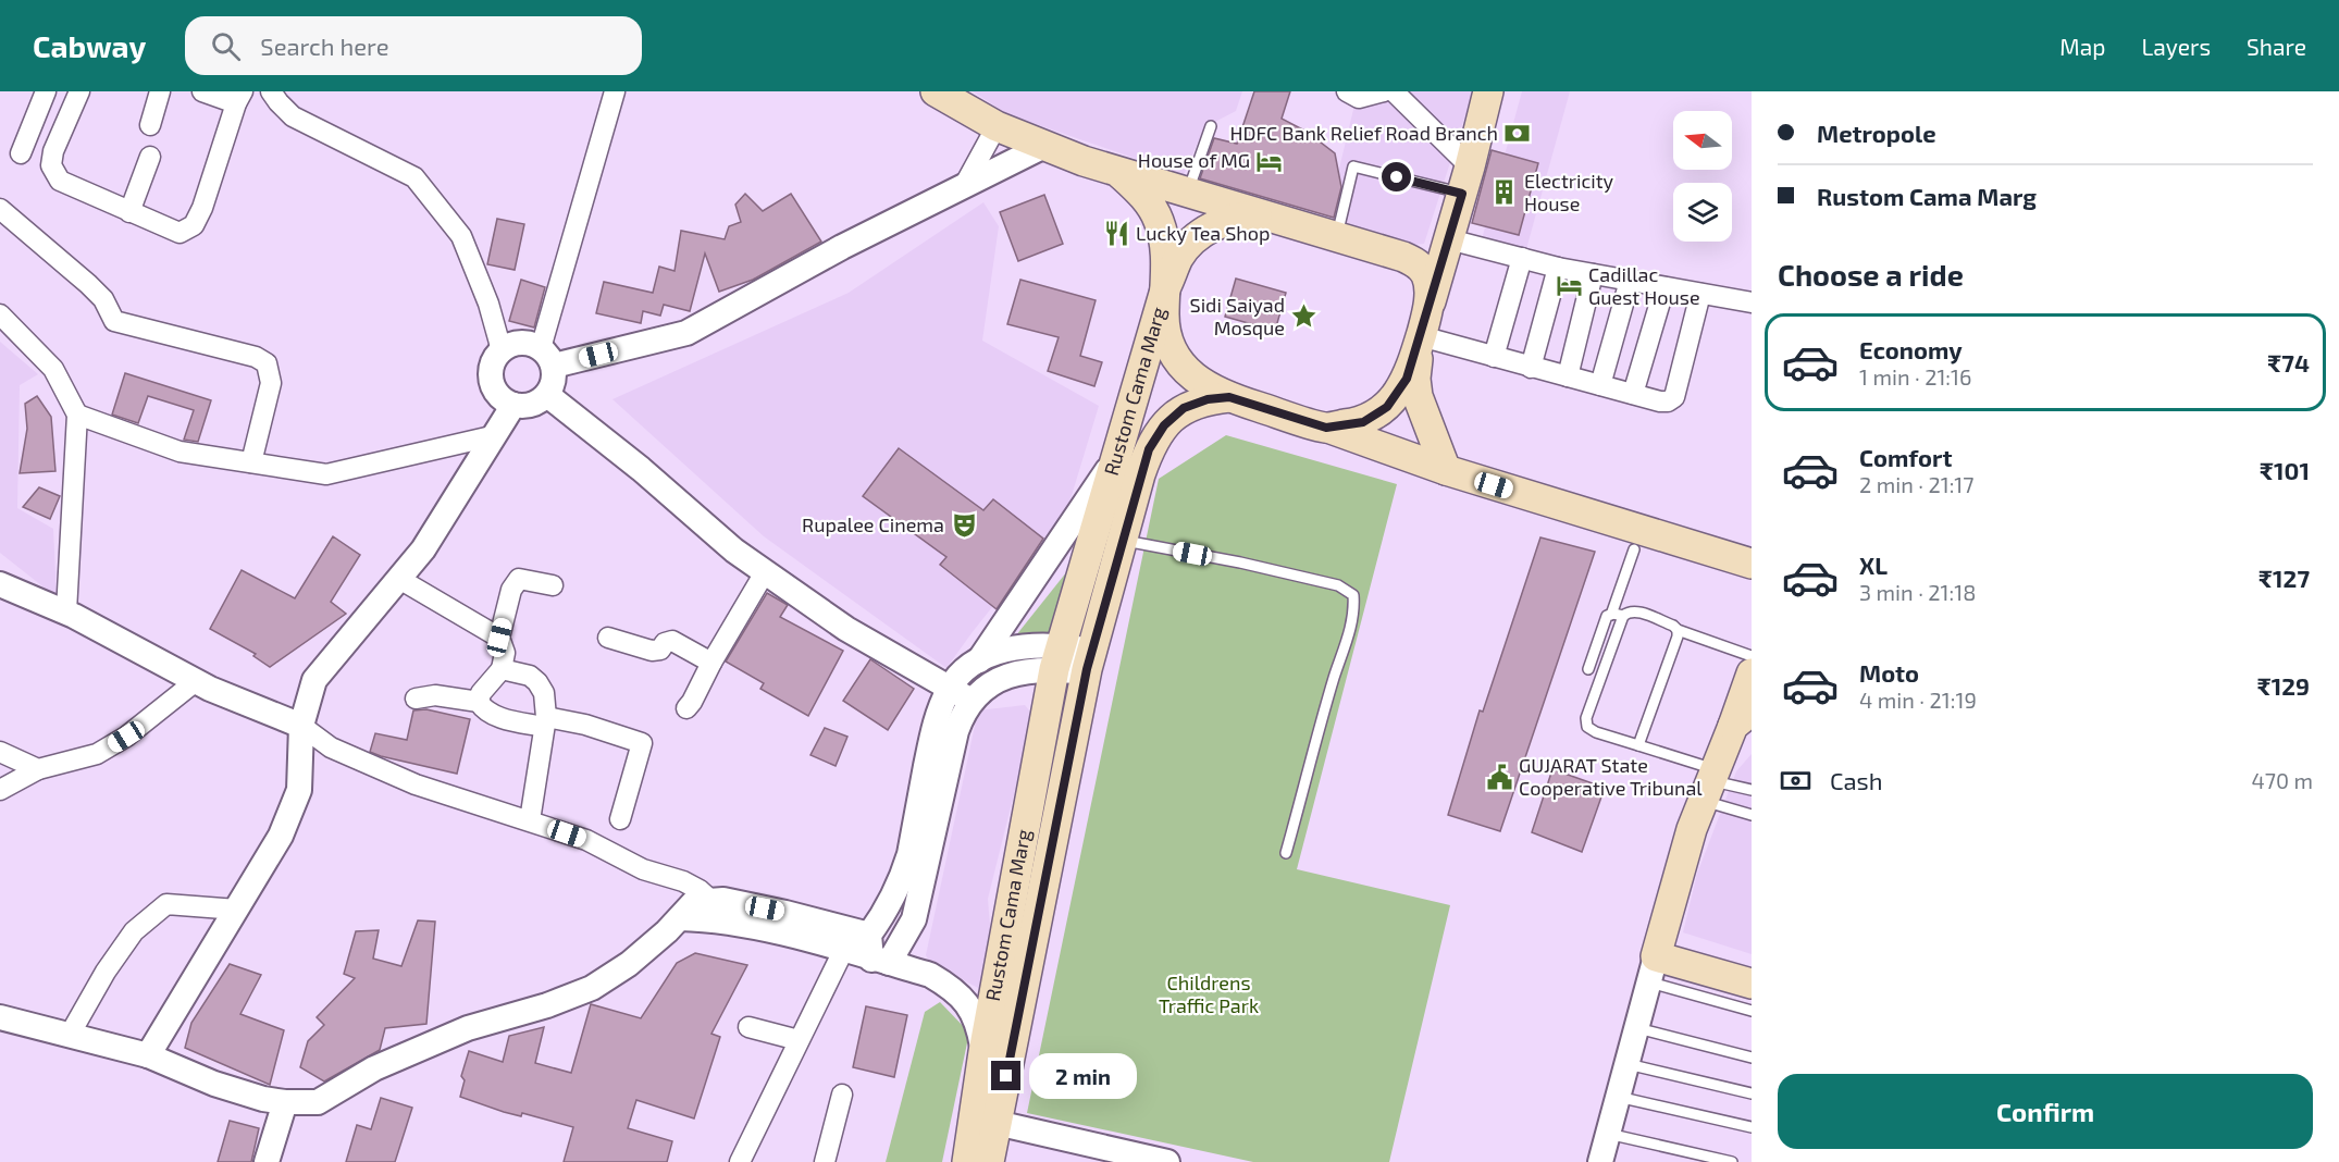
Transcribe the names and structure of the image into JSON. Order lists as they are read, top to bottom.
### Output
{
  "streets": {
    "main road": ["Rustom Cama Marg"]
  },
  "parks": ["Childrens Traffic Park"],
  "places": {
    "bank": ["HDFC Bank Relief Road Branch"],
    "hotel": ["House of MG", "Cadillac Guest House"],
    "building": ["Electricity House"],
    "restaurant": ["Lucky Tea Shop"],
    "place": ["Sidi Saiyad Mosque"],
    "theatre": ["Rupalee Cinema"],
    "public building": ["GUJARAT State Cooperative Tribunal"]
  },
  "north": "left",
  "page": {
    "header": "Cabway",
    "search": "Search here",
    "nav": ["Map", "Layers", "Share"],
    "banner": ["Metropole", "Rustom Cama Marg"],
    "heading": "Choose a ride",
    "list": [
      {
        "name": "Economy",
        "note": "1 min · 21:16",
        "value": "₹74"
      },
      {
        "name": "Comfort",
        "note": "2 min · 21:17",
        "value": "₹101"
      },
      {
        "name": "XL",
        "note": "3 min · 21:18",
        "value": "₹127"
      },
      {
        "name": "Moto",
        "note": "4 min · 21:19",
        "value": "₹129"
      }
    ],
    "pay": ["Cash", "470 m"],
    "bubble": "2 min",
    "buttons": "Confirm"
  }
}
